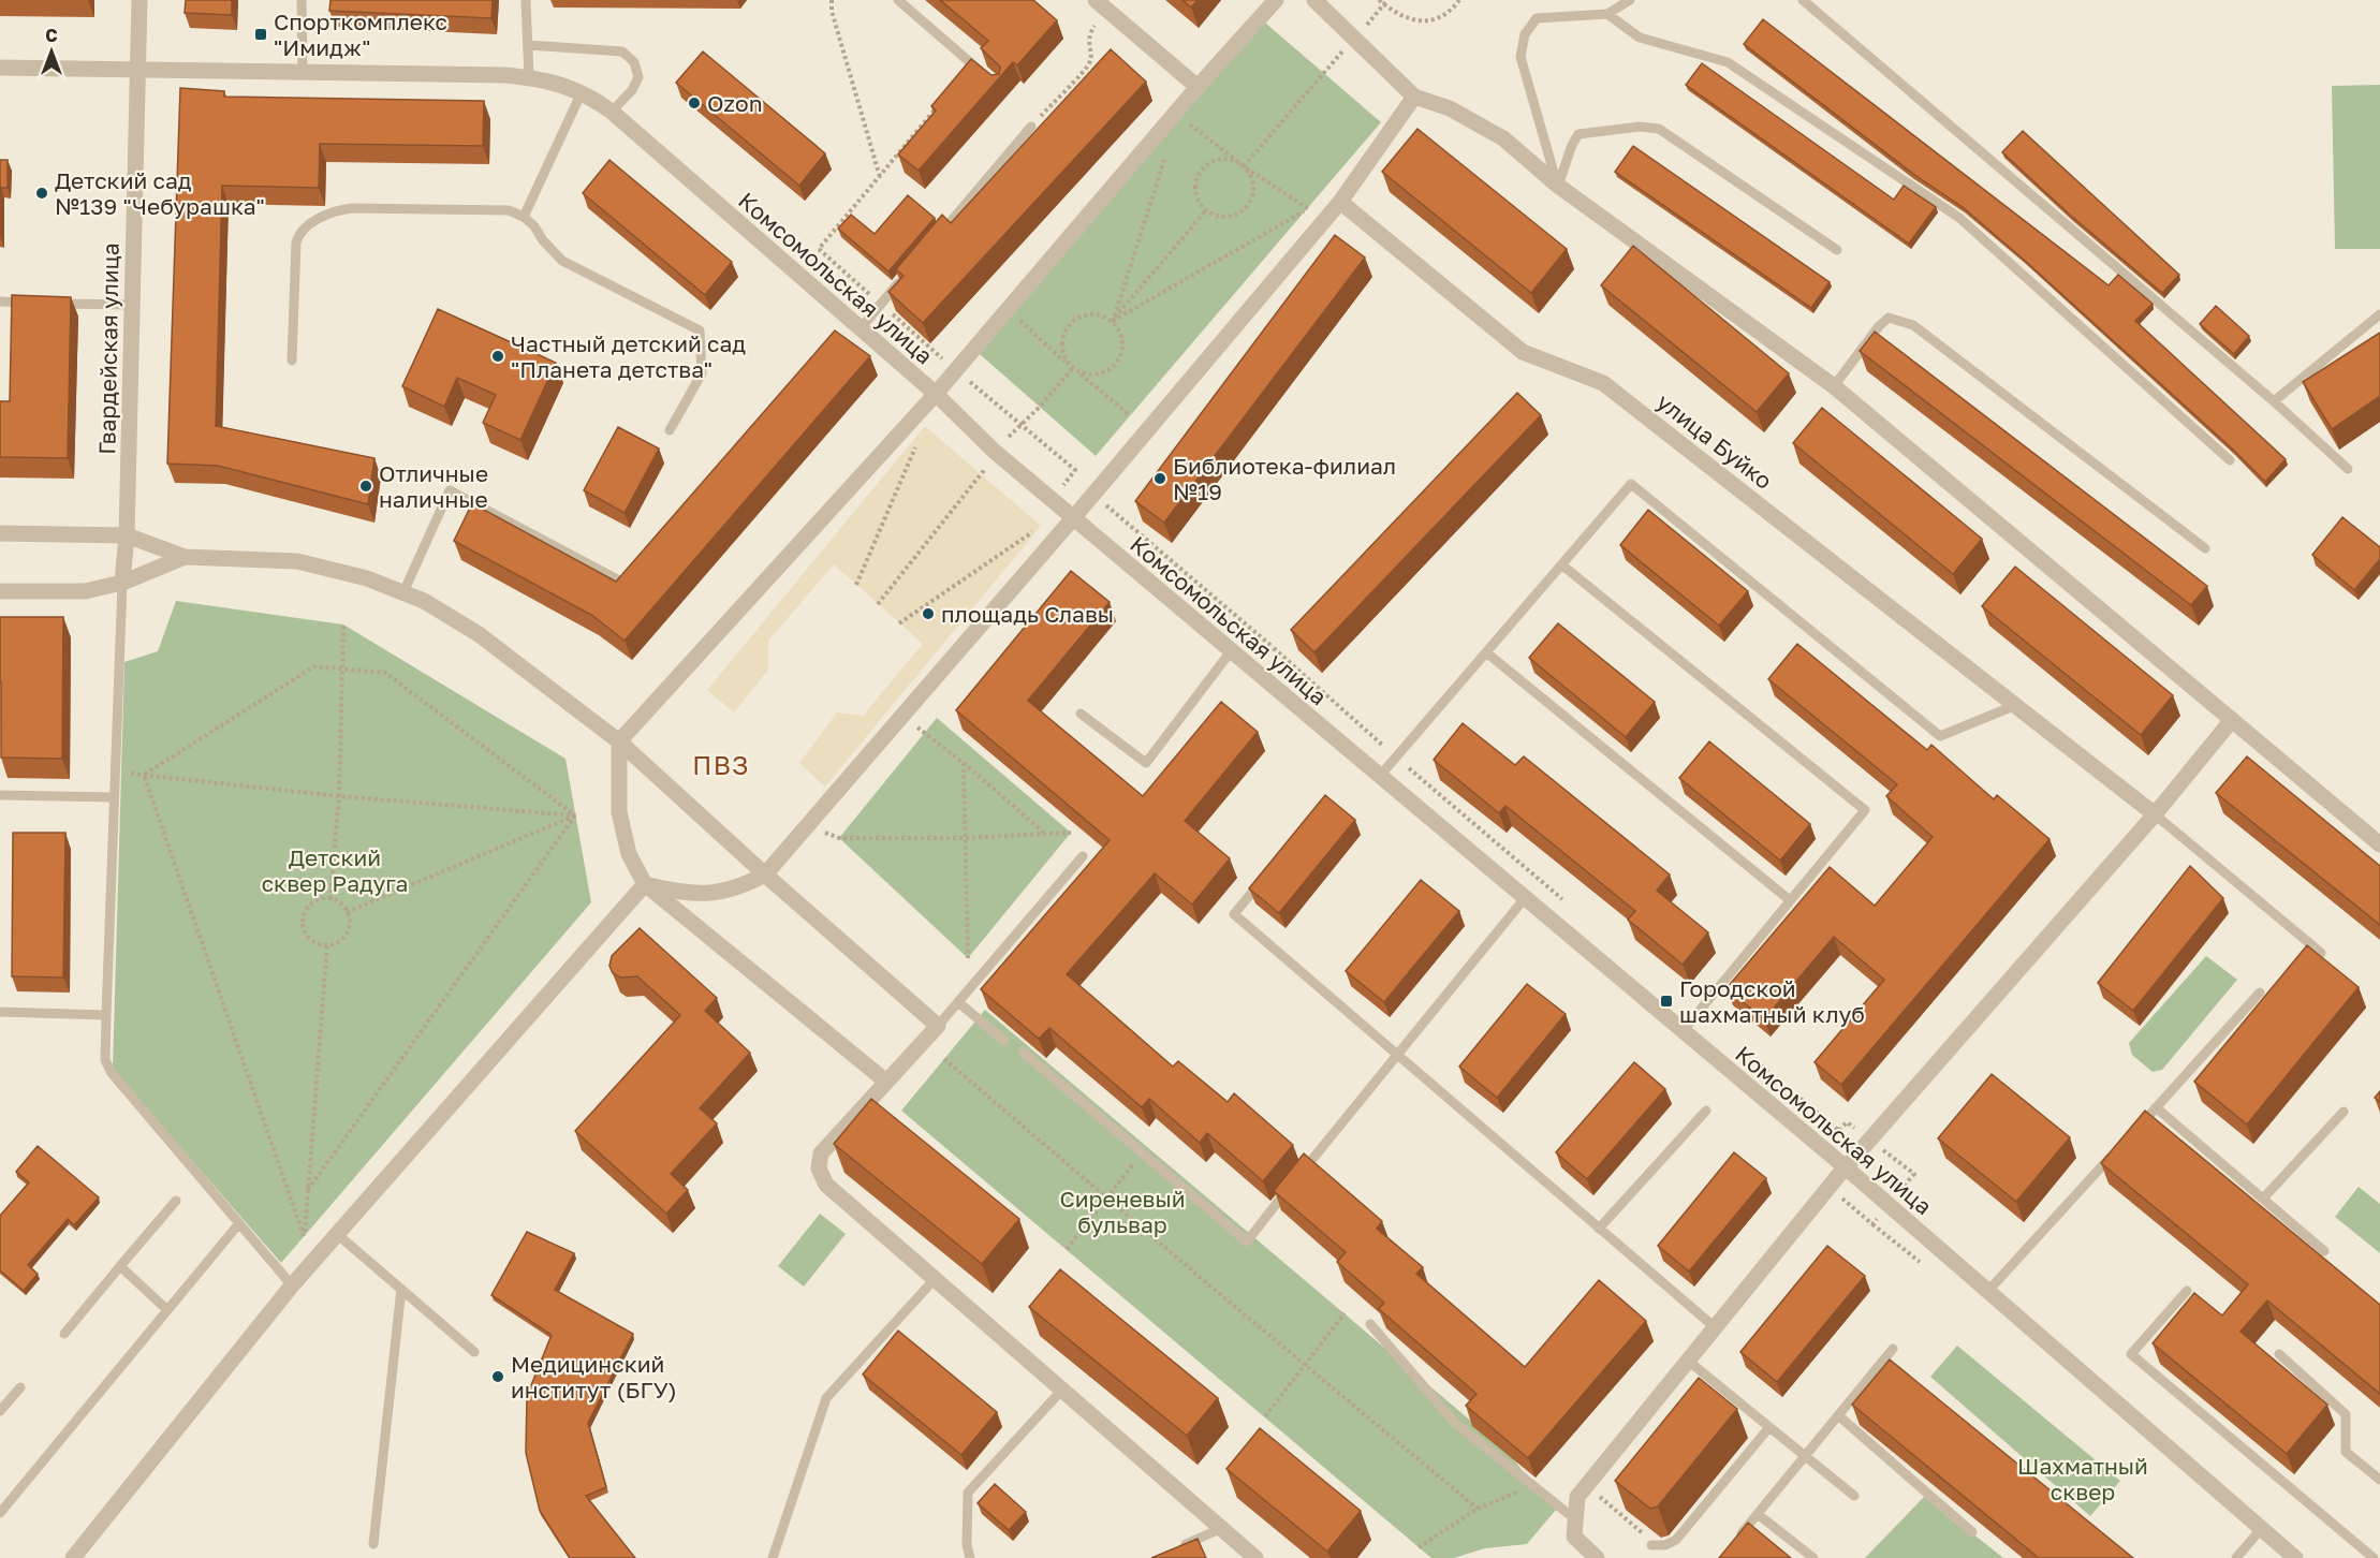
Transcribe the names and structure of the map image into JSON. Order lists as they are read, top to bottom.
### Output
{
  "streets": {
    "street": ["Комсомольская улица", "Гвардейская улица", "улица Буйко"]
  },
  "crossings": [
    ["Комсомольская улица", "Гвардейская улица"]
  ],
  "districts": ["ПВЗ"],
  "parks": ["Детский сквер Радуга", "Сиреневый бульвар", "Шахматный сквер"],
  "places": {
    "transit": ["Спорткомплекс \"Имидж\"", "Городской шахматный клуб"],
    "other": [
      "Ozon",
      "Детский сад №139 \"Чебурашка\"",
      "Частный детский сад \"Планета детства\"",
      "Библиотека-филиал №19",
      "Отличные наличные",
      "площадь Славы",
      "Медицинский институт (БГУ)"
    ]
  },
  "north": "top"
}
